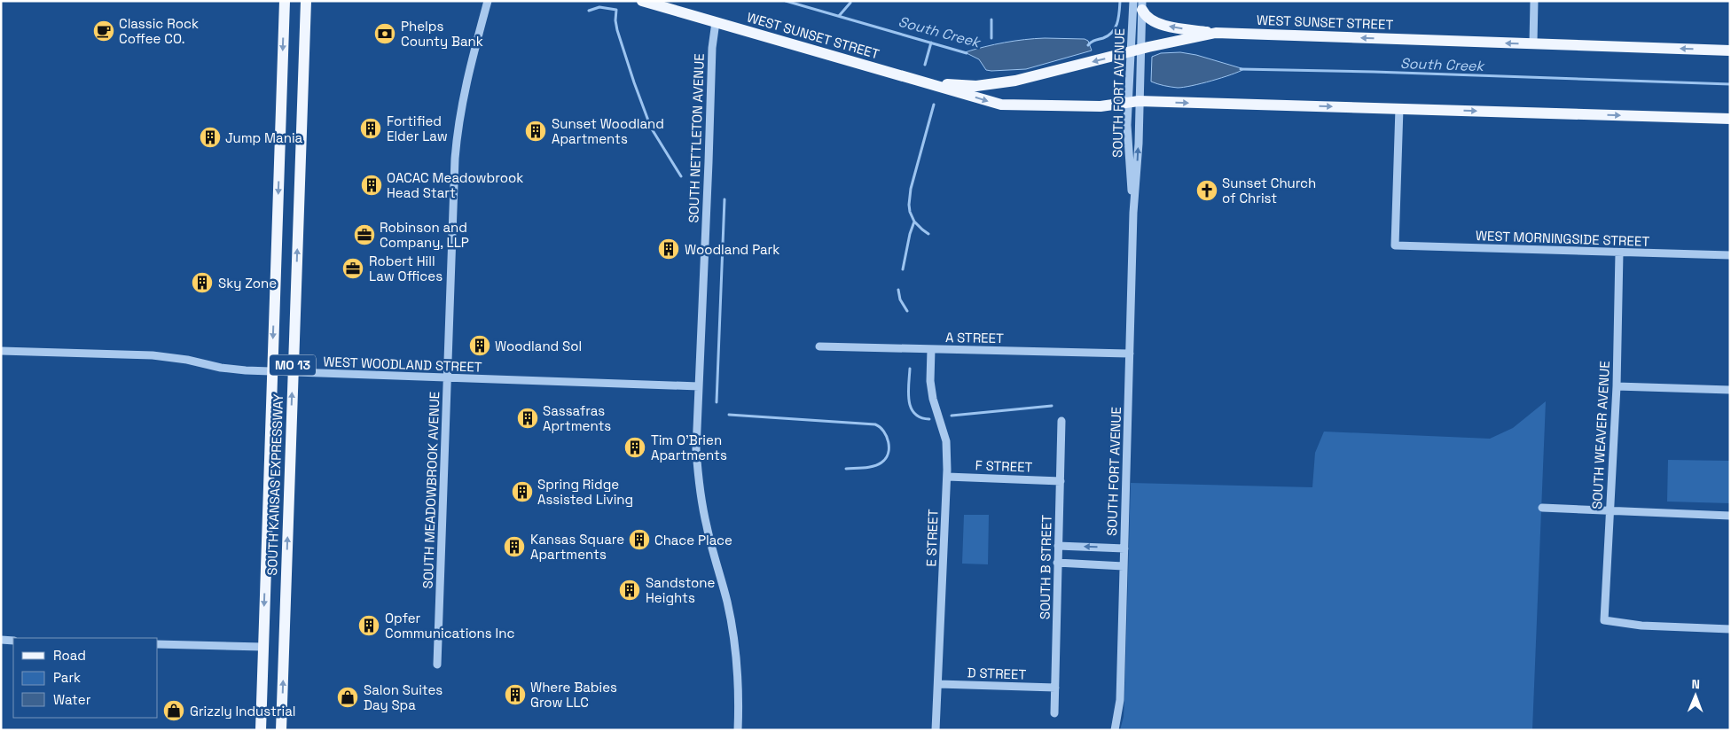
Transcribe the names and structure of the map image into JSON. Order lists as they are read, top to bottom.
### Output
{
  "streets": {
    "main road": ["WEST SUNSET STREET", "MO 13", "SOUTH KANSAS EXPRESSWAY"],
    "street": [
      "SOUTH FORT AVENUE",
      "SOUTH NETTLETON AVENUE",
      "WEST MORNINGSIDE STREET",
      "A STREET",
      "WEST WOODLAND STREET",
      "SOUTH WEAVER AVENUE",
      "F STREET",
      "SOUTH MEADOWBROOK AVENUE",
      "E STREET",
      "SOUTH B STREET",
      "D STREET"
    ]
  },
  "crossings": [
    ["WEST SUNSET STREET", "SOUTH FORT AVENUE"],
    ["WEST SUNSET STREET", "SOUTH NETTLETON AVENUE"],
    ["WEST SUNSET STREET", "WEST MORNINGSIDE STREET"],
    ["SOUTH FORT AVENUE", "A STREET"],
    ["SOUTH NETTLETON AVENUE", "WEST WOODLAND STREET"],
    ["WEST MORNINGSIDE STREET", "SOUTH WEAVER AVENUE"],
    ["A STREET", "E STREET"],
    ["WEST WOODLAND STREET", "SOUTH KANSAS EXPRESSWAY"],
    ["WEST WOODLAND STREET", "SOUTH MEADOWBROOK AVENUE"],
    ["F STREET", "E STREET"],
    ["F STREET", "SOUTH B STREET"],
    ["E STREET", "D STREET"],
    ["SOUTH B STREET", "D STREET"]
  ],
  "water": ["South Creek"],
  "places": {
    "cafe": ["Classic Rock Coffee CO."],
    "bank": ["Phelps County Bank"],
    "building": [
      "Fortified Elder Law",
      "Sunset Woodland Apartments",
      "Jump Mania",
      "OACAC Meadowbrook Head Start",
      "Woodland Park",
      "Sky Zone",
      "Woodland Sol",
      "Sassafras Aprtments",
      "Tim O'Brien Apartments",
      "Spring Ridge Assisted Living",
      "Chace Place",
      "Kansas Square Apartments",
      "Sandstone Heights",
      "Opfer Communications Inc",
      "Where Babies Grow LLC"
    ],
    "church": ["Sunset Church of Christ"],
    "office": ["Robinson and Company, LLP", "Robert Hill Law Offices"],
    "shop": ["Salon Suites Day Spa", "Grizzly Industrial"]
  },
  "legend": ["Road", "Park", "Water"],
  "north": "top"
}
